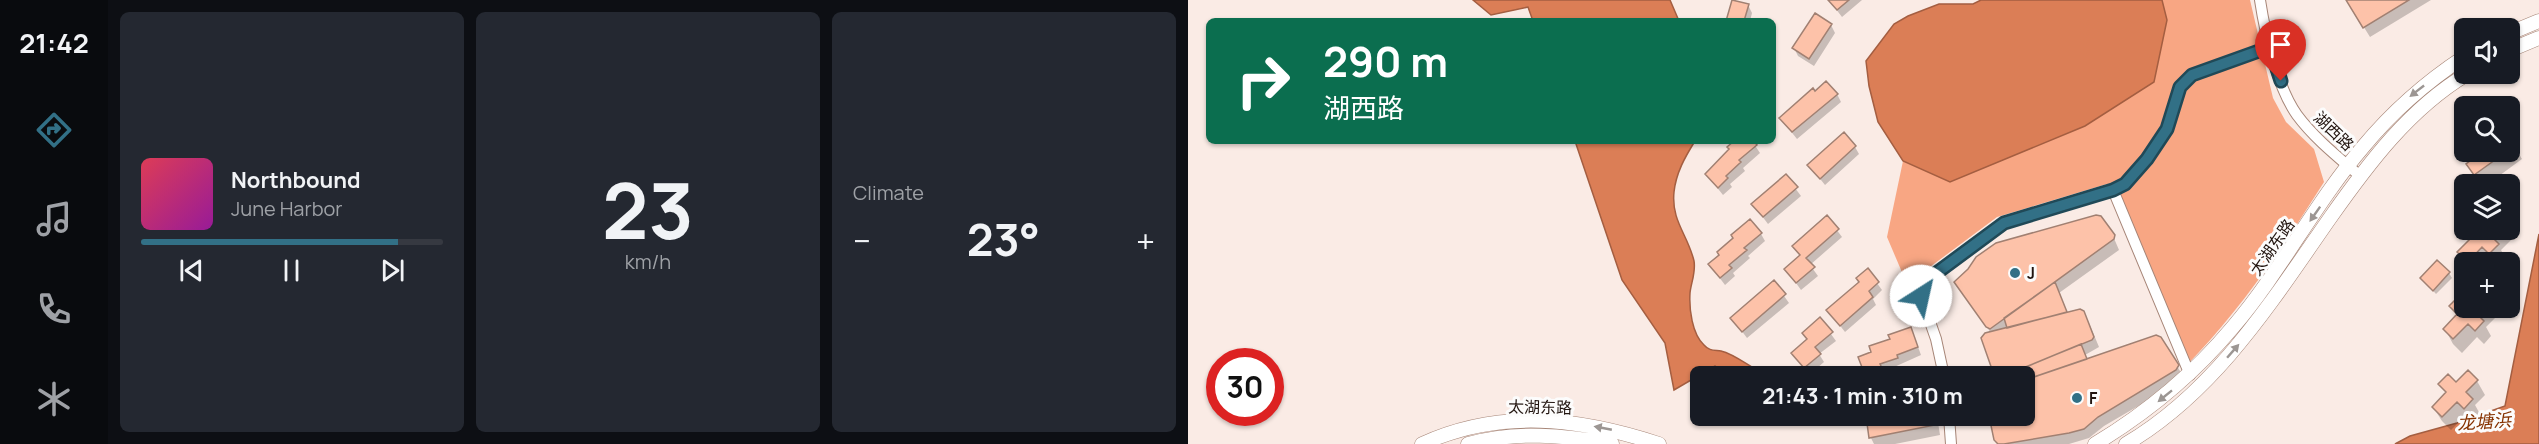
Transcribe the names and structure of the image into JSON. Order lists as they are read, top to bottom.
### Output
{
  "streets": {
    "main road": ["太湖东路"],
    "street": ["湖西路"]
  },
  "crossings": [
    ["湖西路", "太湖东路"]
  ],
  "water": ["龙塘浜"],
  "places": ["J", "F"],
  "page": {
    "tabs": "21:42",
    "tile": [
      ["23", "km/h"],
      "Climate"
    ],
    "map_buttons": "+",
    "turn": ["290 m", "湖西路"],
    "song": ["Northbound", "June Harbor"],
    "heat": ["−", "23°", "+"],
    "limit": "30",
    "trip": "21:43 · 1 min · 310 m"
  }
}
